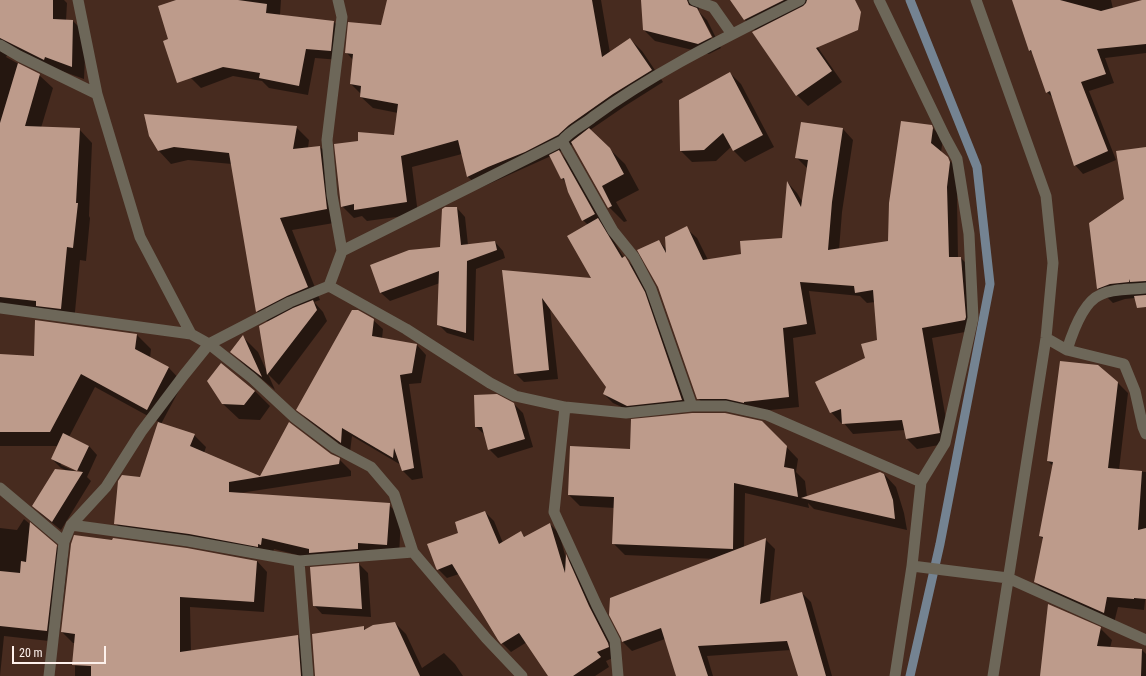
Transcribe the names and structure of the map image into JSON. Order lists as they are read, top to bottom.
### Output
{
  "scale_bar": "20 m"
}
